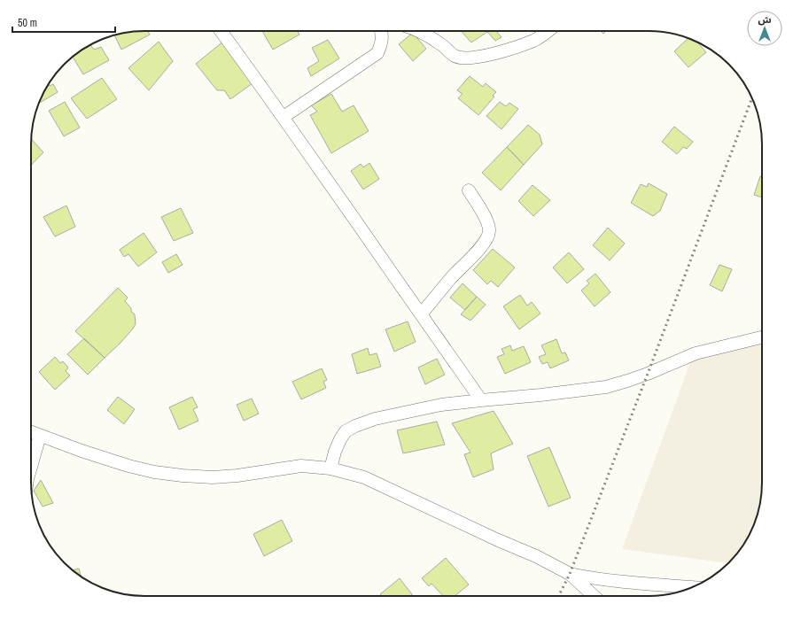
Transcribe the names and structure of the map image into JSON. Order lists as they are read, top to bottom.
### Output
{
  "scale_bar": "50 m",
  "north": "top"
}
